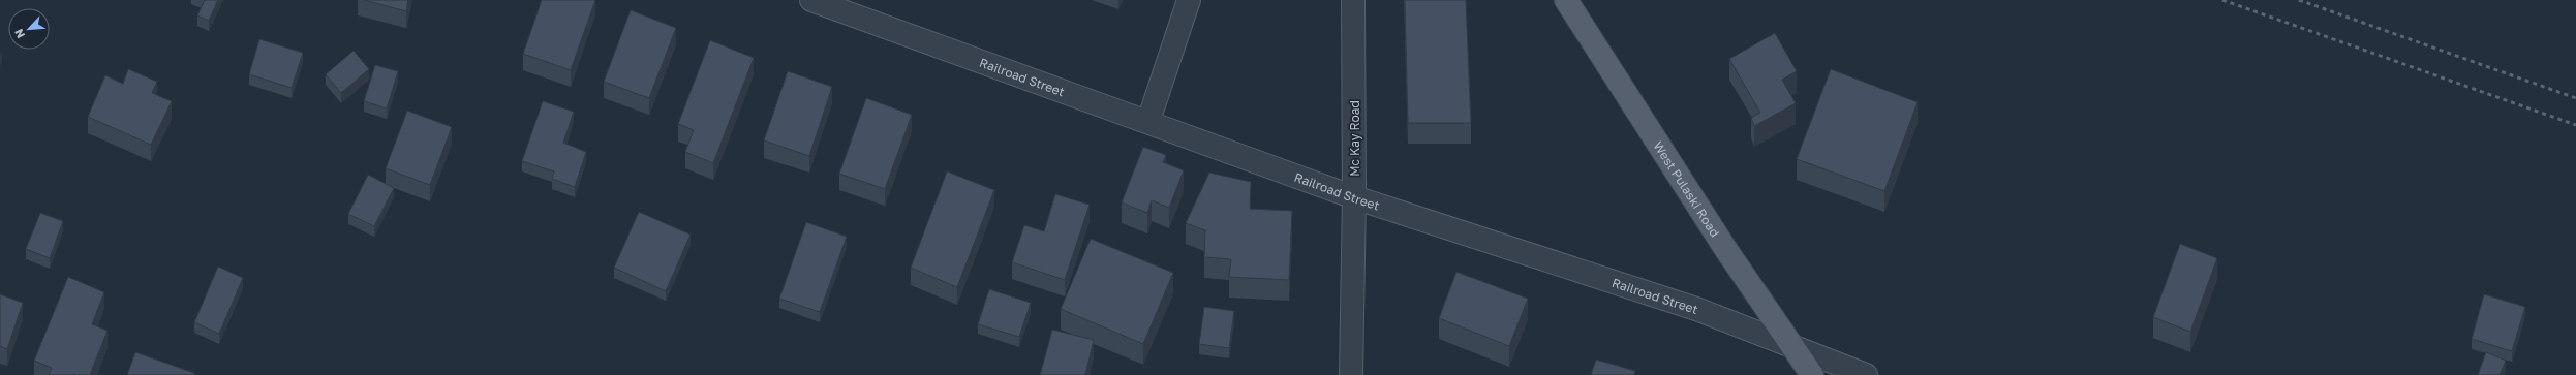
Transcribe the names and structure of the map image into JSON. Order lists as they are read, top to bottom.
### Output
{
  "streets": {
    "main road": ["West Pulaski Road"],
    "street": ["Railroad Street", "Mc Kay Road"]
  },
  "crossings": [
    ["Railroad Street", "Mc Kay Road"],
    ["Railroad Street", "West Pulaski Road"]
  ],
  "north": "bottom left"
}
